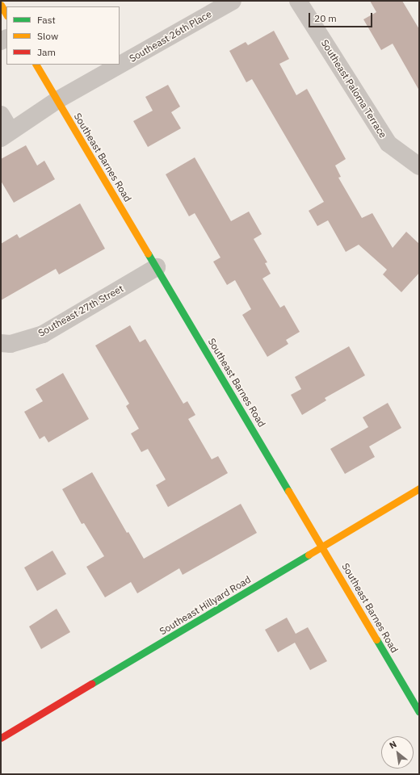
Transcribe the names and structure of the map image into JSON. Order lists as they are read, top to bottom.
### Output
{
  "streets": {
    "street": [
      "Southeast 26th Place",
      "Southeast Paloma Terrace",
      "Southeast Barnes Road",
      "Southeast 27th Street",
      "Southeast Hillyard Road"
    ]
  },
  "crossings": [
    ["Southeast 26th Place", "Southeast Barnes Road"],
    ["Southeast Barnes Road", "Southeast 27th Street"],
    ["Southeast Barnes Road", "Southeast Hillyard Road"]
  ],
  "legend": ["Fast", "Slow", "Jam"],
  "scale_bar": "20 m",
  "north": "top left"
}
